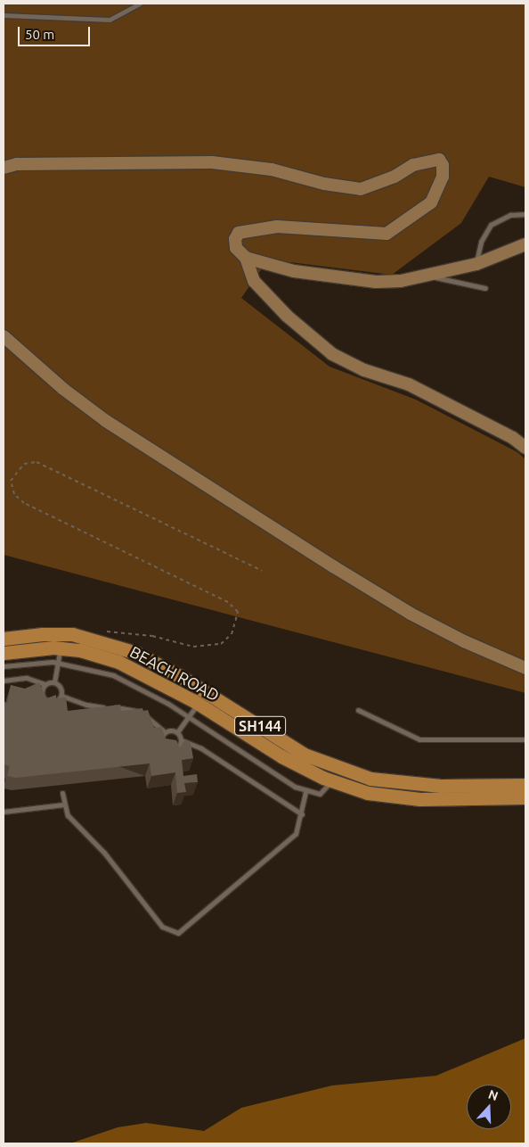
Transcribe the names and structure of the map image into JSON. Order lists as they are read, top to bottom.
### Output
{
  "streets": {
    "main road": ["BEACH ROAD", "SH144"]
  },
  "scale_bar": "50 m",
  "north": "top"
}
